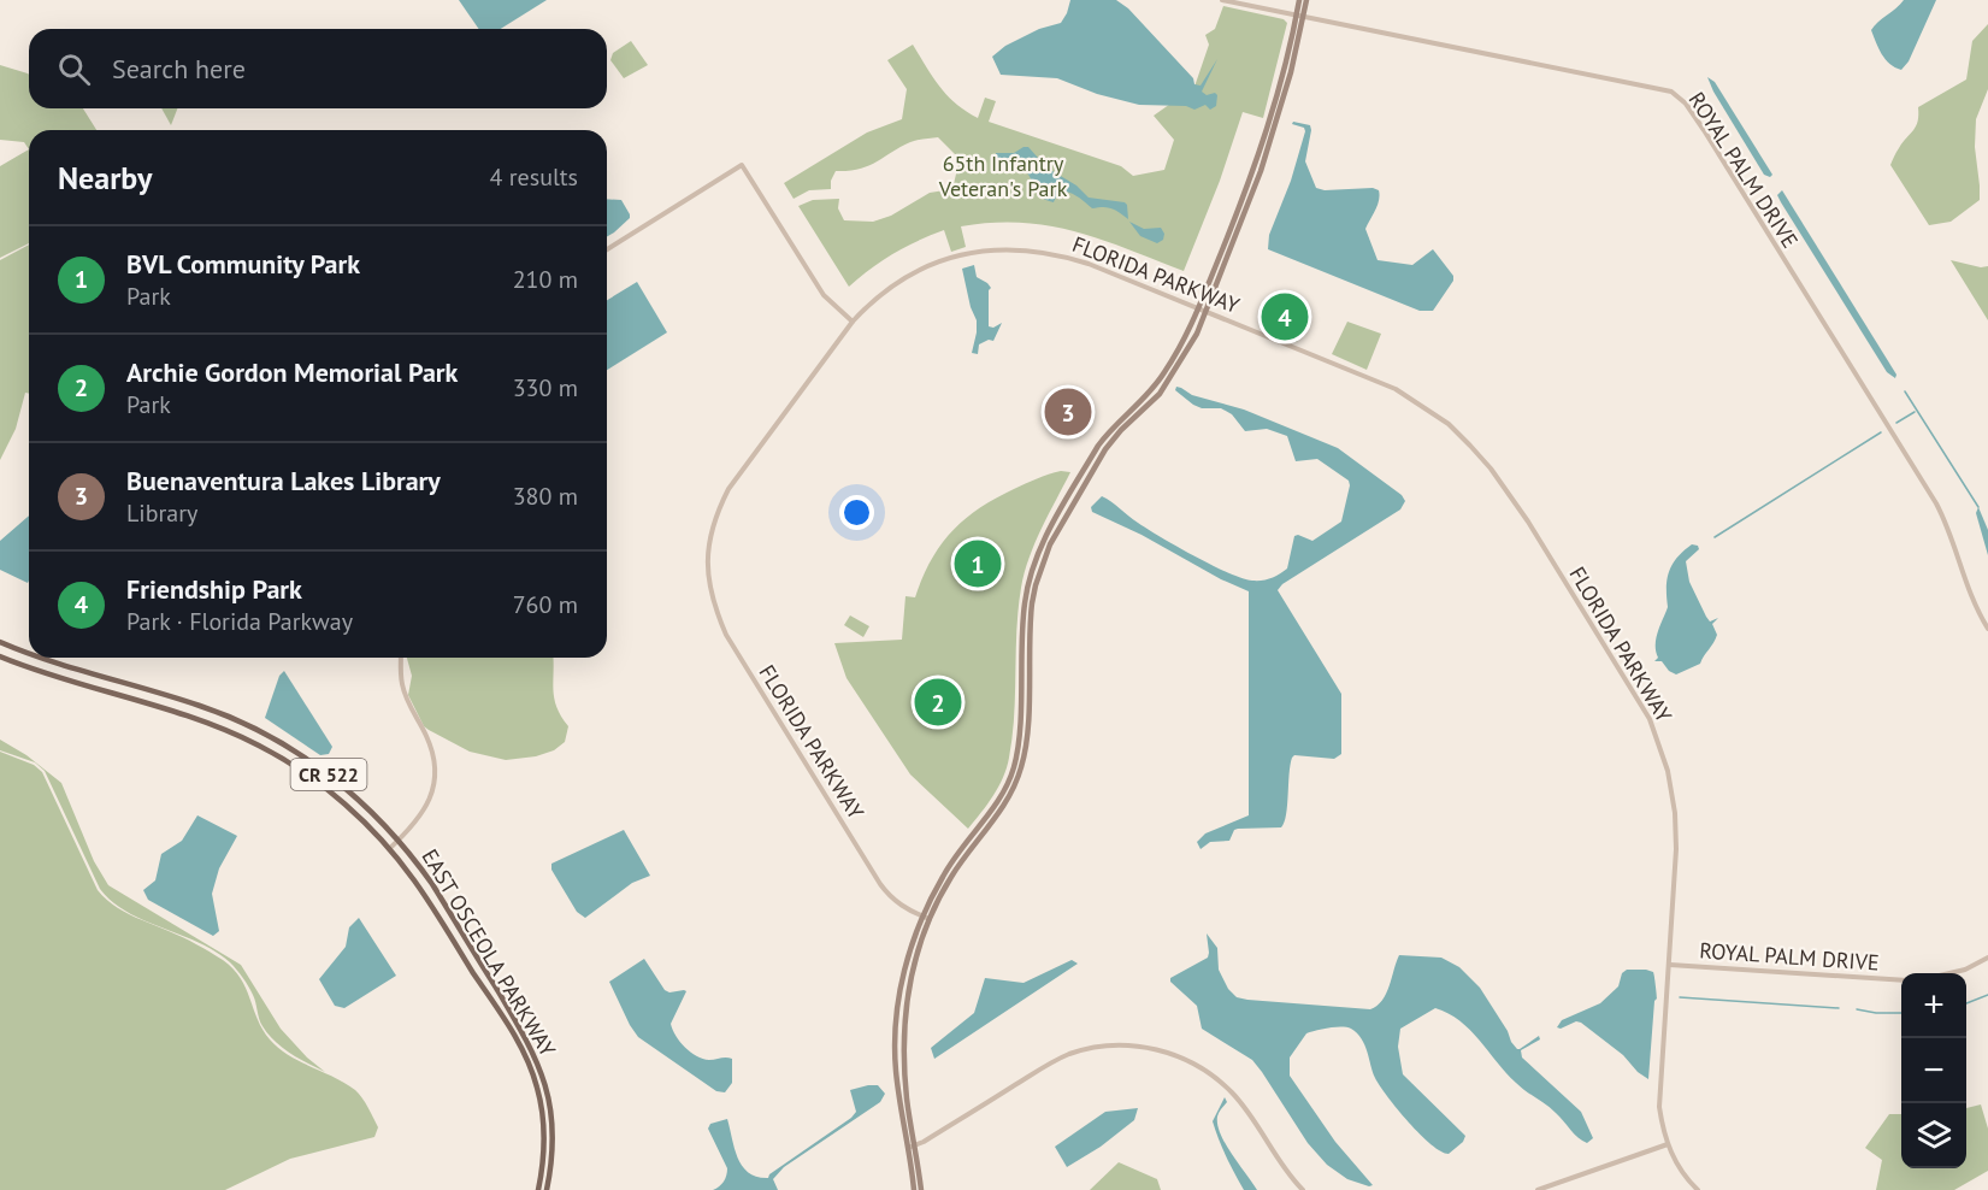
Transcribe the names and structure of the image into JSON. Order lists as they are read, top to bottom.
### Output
{
  "streets": {
    "main road": ["CR 522", "EAST OSCEOLA PARKWAY"],
    "street": ["ROYAL PALM DRIVE", "FLORIDA PARKWAY"]
  },
  "crossings": [
    ["ROYAL PALM DRIVE", "FLORIDA PARKWAY"]
  ],
  "parks": ["65th Infantry Veteran's Park"],
  "page": {
    "search": "Search here",
    "heading": ["Nearby", "4 results"],
    "list": [
      {
        "mark": "1",
        "name": "BVL Community Park",
        "note": "Park",
        "value": "210 m"
      },
      {
        "mark": "2",
        "name": "Archie Gordon Memorial Park",
        "note": "Park",
        "value": "330 m"
      },
      {
        "mark": "3",
        "name": "Buenaventura Lakes Library",
        "note": "Library",
        "value": "380 m"
      },
      {
        "mark": "4",
        "name": "Friendship Park",
        "note": "Park · Florida Parkway",
        "value": "760 m"
      }
    ],
    "pins": [
      "4",
      "3",
      "1",
      "2"
    ],
    "map_buttons": ["+", "−"]
  }
}
